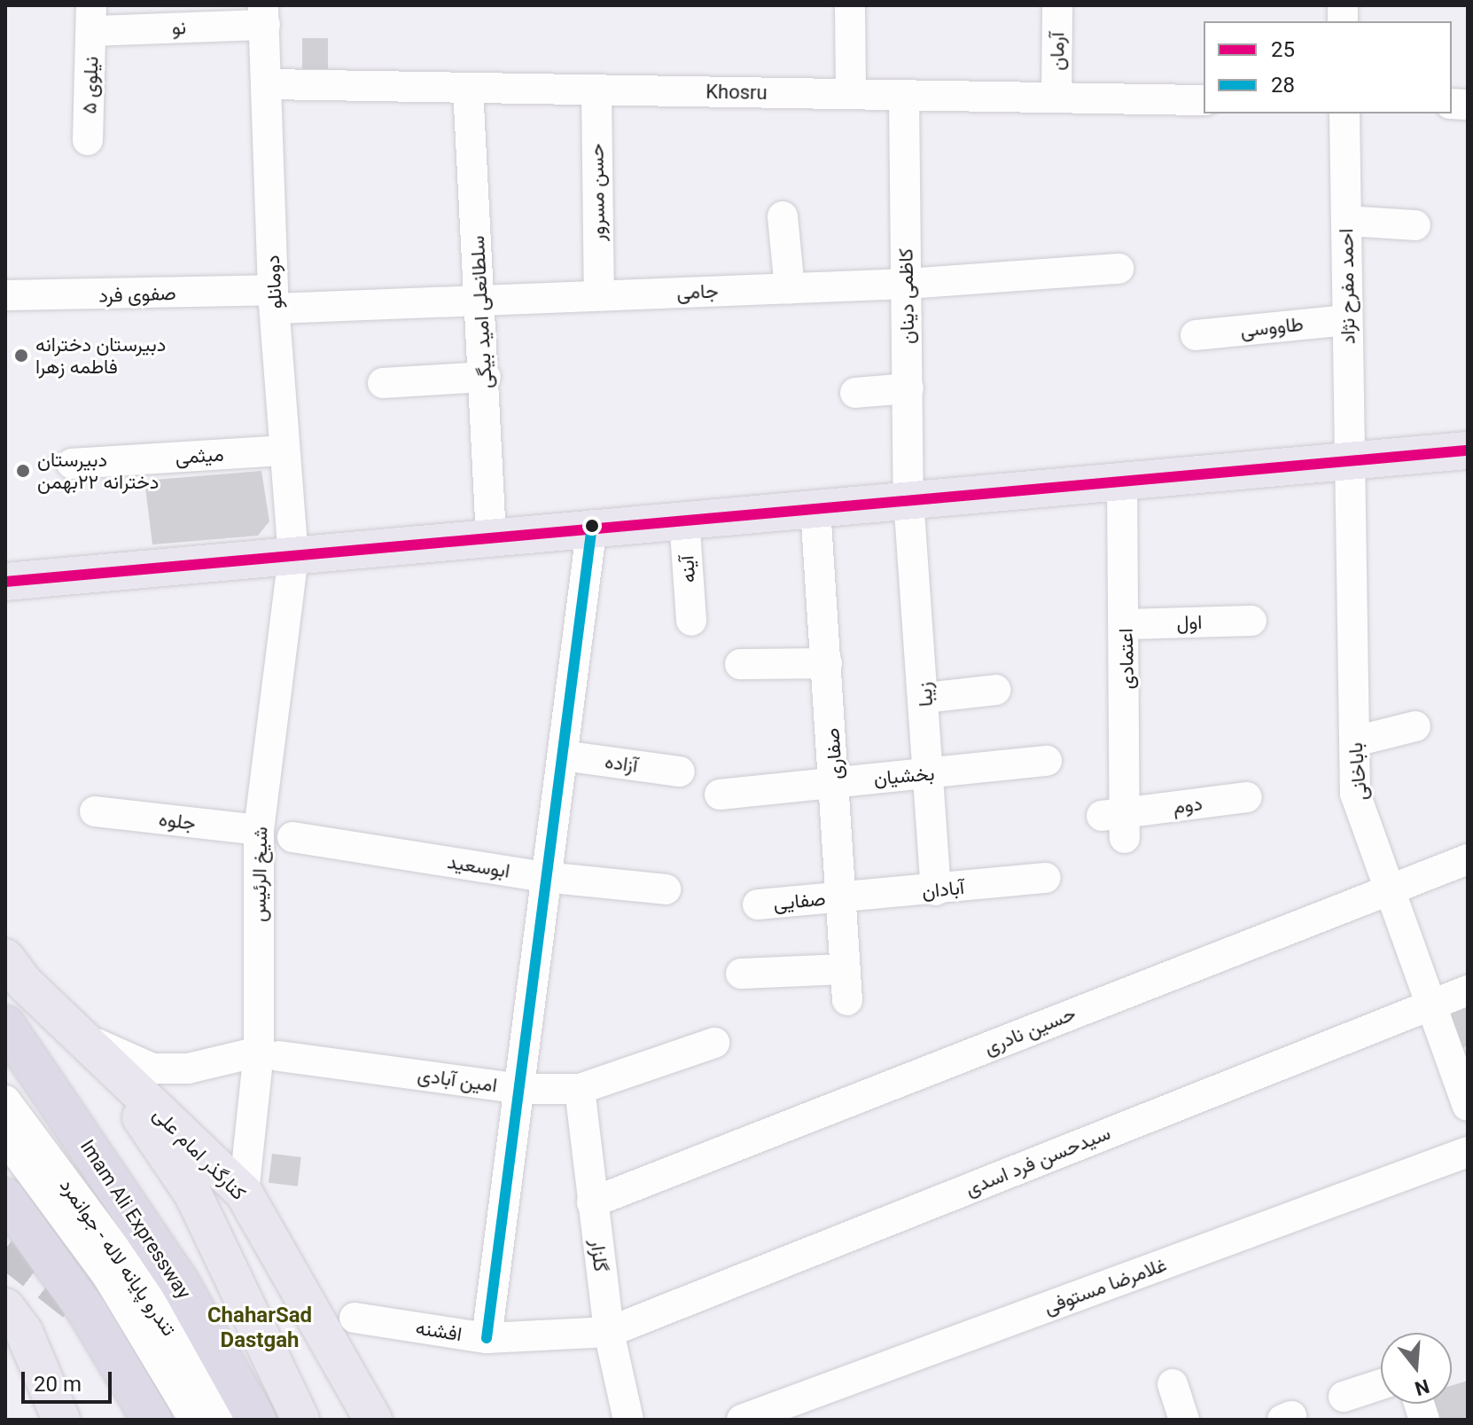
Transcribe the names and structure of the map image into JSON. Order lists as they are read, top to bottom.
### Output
{
  "streets": {
    "highway": ["Imam Ali Expressway"],
    "main road": ["کنارگذر امام علی"],
    "street": [
      "نو",
      "آرمان",
      "نیلوی ۵",
      "Khosru",
      "حسن مسرور",
      "دومانلو",
      "احمد مفرح نژاد",
      "جامی",
      "صفوی فرد",
      "کاظمی دینان",
      "سلطانعلی امید بیگی",
      "طاووسی",
      "میثمی",
      "آینه",
      "اول",
      "اعتمادی",
      "زیبا",
      "صفاری",
      "آزاده",
      "باباخانی",
      "بخشیان",
      "دوم",
      "جلوه",
      "ابوسعید",
      "شیخ الرئیس",
      "آبادان",
      "صفایی",
      "حسین نادری",
      "امین آبادی",
      "سیدحسن فرد اسدی",
      "گلزار",
      "تندرو پایانه لاله - جوانمرد",
      "غلامرضا مستوفی",
      "افشنه"
    ]
  },
  "crossings": [
    ["نو", "نیلوی ۵"],
    ["نو", "دومانلو"],
    ["آرمان", "Khosru"],
    ["Khosru", "حسن مسرور"],
    ["Khosru", "دومانلو"],
    ["Khosru", "کاظمی دینان"],
    ["Khosru", "سلطانعلی امید بیگی"],
    ["حسن مسرور", "جامی"],
    ["دومانلو", "جامی"],
    ["دومانلو", "صفوی فرد"],
    ["دومانلو", "میثمی"],
    ["دومانلو", "شیخ الرئیس"],
    ["احمد مفرح نژاد", "طاووسی"],
    ["احمد مفرح نژاد", "باباخانی"],
    ["جامی", "صفوی فرد"],
    ["جامی", "کاظمی دینان"],
    ["جامی", "سلطانعلی امید بیگی"],
    ["کاظمی دینان", "زیبا"],
    ["اول", "اعتمادی"],
    ["اعتمادی", "دوم"],
    ["زیبا", "بخشیان"],
    ["زیبا", "آبادان"],
    ["صفاری", "بخشیان"],
    ["صفاری", "آبادان"],
    ["صفاری", "صفایی"],
    ["باباخانی", "حسین نادری"],
    ["باباخانی", "سیدحسن فرد اسدی"],
    ["جلوه", "شیخ الرئیس"],
    ["شیخ الرئیس", "امین آبادی"],
    ["شیخ الرئیس", "کنارگذر امام علی"],
    ["آبادان", "صفایی"],
    ["حسین نادری", "گلزار"],
    ["امین آبادی", "گلزار"],
    ["سیدحسن فرد اسدی", "گلزار"],
    ["سیدحسن فرد اسدی", "افشنه"],
    ["گلزار", "افشنه"]
  ],
  "districts": ["ChaharSad Dastgah"],
  "places": ["دبیرستان دخترانه فاطمه زهرا", "دبیرستان دخترانه ۲۲بهمن"],
  "lines": ["transit line 25", "transit line 28"],
  "legend": ["25", "28"],
  "scale_bar": "20 m",
  "north": "bottom"
}
